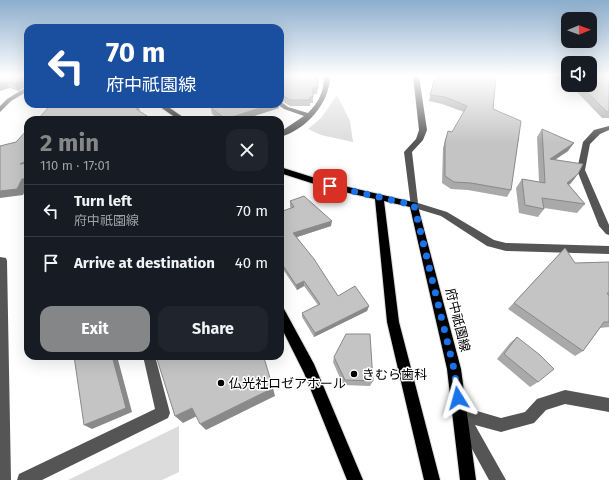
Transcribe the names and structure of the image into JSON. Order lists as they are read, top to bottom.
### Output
{
  "streets": {
    "main road": ["府中祇園線"]
  },
  "places": ["きむら歯科", "仏光社ロゼアホール"],
  "north": "right",
  "page": {
    "turn": ["70 m", "府中祇園線"],
    "heading": ["2 min", "110 m · 17:01"],
    "list": [
      {
        "name": "Turn left",
        "note": "府中祇園線",
        "value": "70 m"
      },
      {
        "name": "Arrive at destination",
        "value": "40 m"
      }
    ],
    "buttons": ["Exit", "Share"]
  }
}
